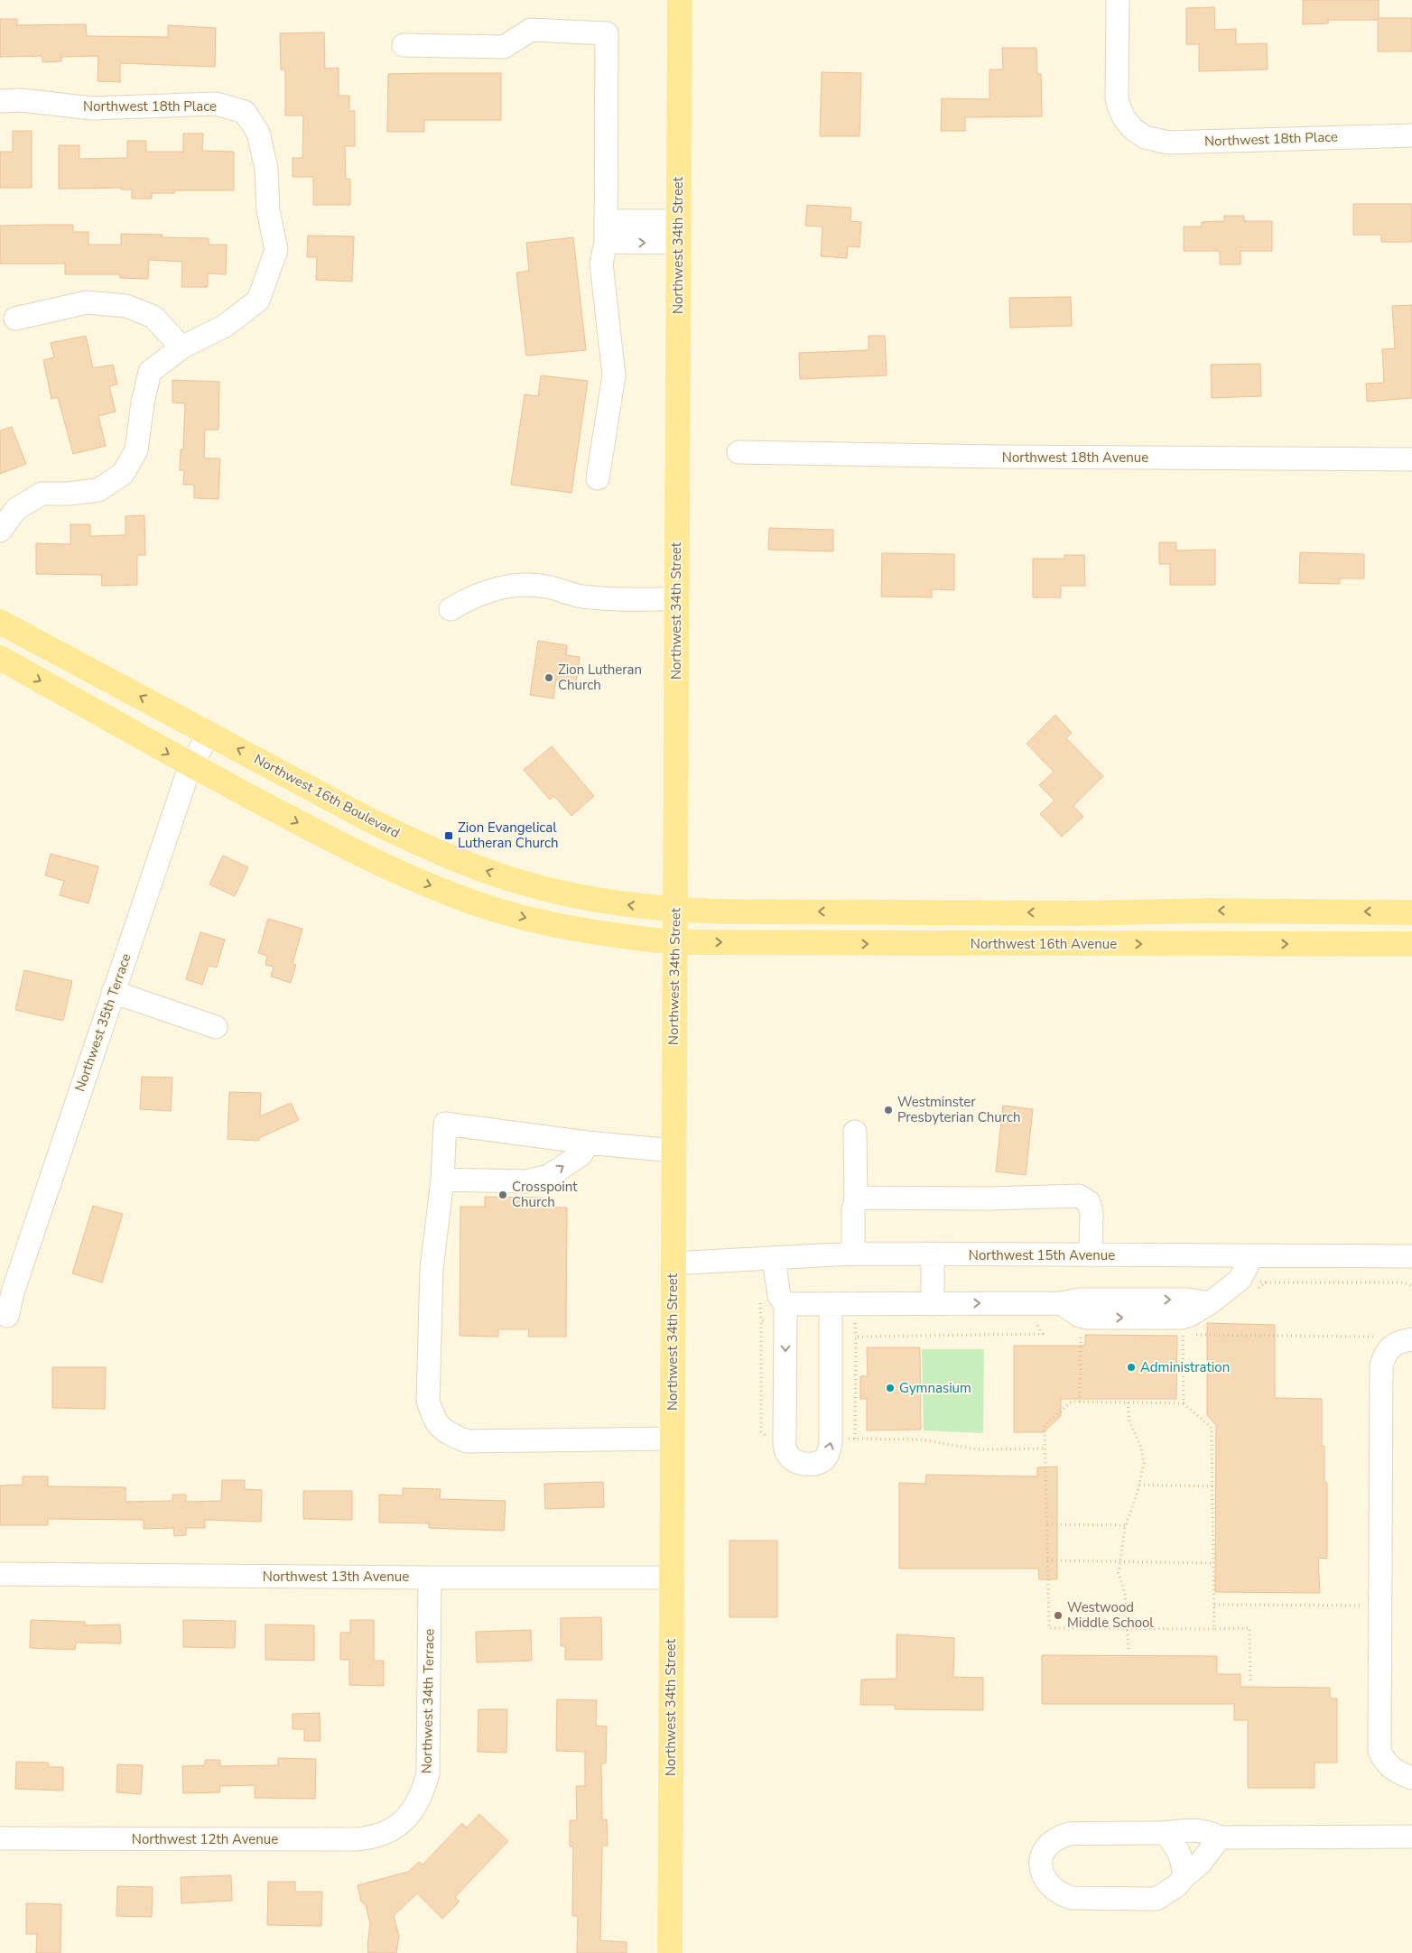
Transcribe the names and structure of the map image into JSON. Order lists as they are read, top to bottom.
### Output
{
  "streets": {
    "main road": ["Northwest 34th Street", "Northwest 16th Boulevard", "Northwest 16th Avenue"],
    "street": [
      "Northwest 18th Place",
      "Northwest 18th Avenue",
      "Northwest 35th Terrace",
      "Northwest 15th Avenue",
      "Northwest 13th Avenue",
      "Northwest 34th Terrace",
      "Northwest 12th Avenue"
    ]
  },
  "crossings": [
    ["Northwest 34th Street", "Northwest 16th Boulevard"],
    ["Northwest 34th Street", "Northwest 16th Avenue"],
    ["Northwest 34th Street", "Northwest 15th Avenue"],
    ["Northwest 34th Street", "Northwest 13th Avenue"],
    ["Northwest 16th Boulevard", "Northwest 35th Terrace"],
    ["Northwest 13th Avenue", "Northwest 34th Terrace"],
    ["Northwest 34th Terrace", "Northwest 12th Avenue"]
  ],
  "places": {
    "other": [
      "Zion Lutheran Church",
      "Westminster Presbyterian Church",
      "Crosspoint Church",
      "Administration",
      "Gymnasium",
      "Westwood Middle School"
    ],
    "transit": ["Zion Evangelical Lutheran Church"]
  }
}
